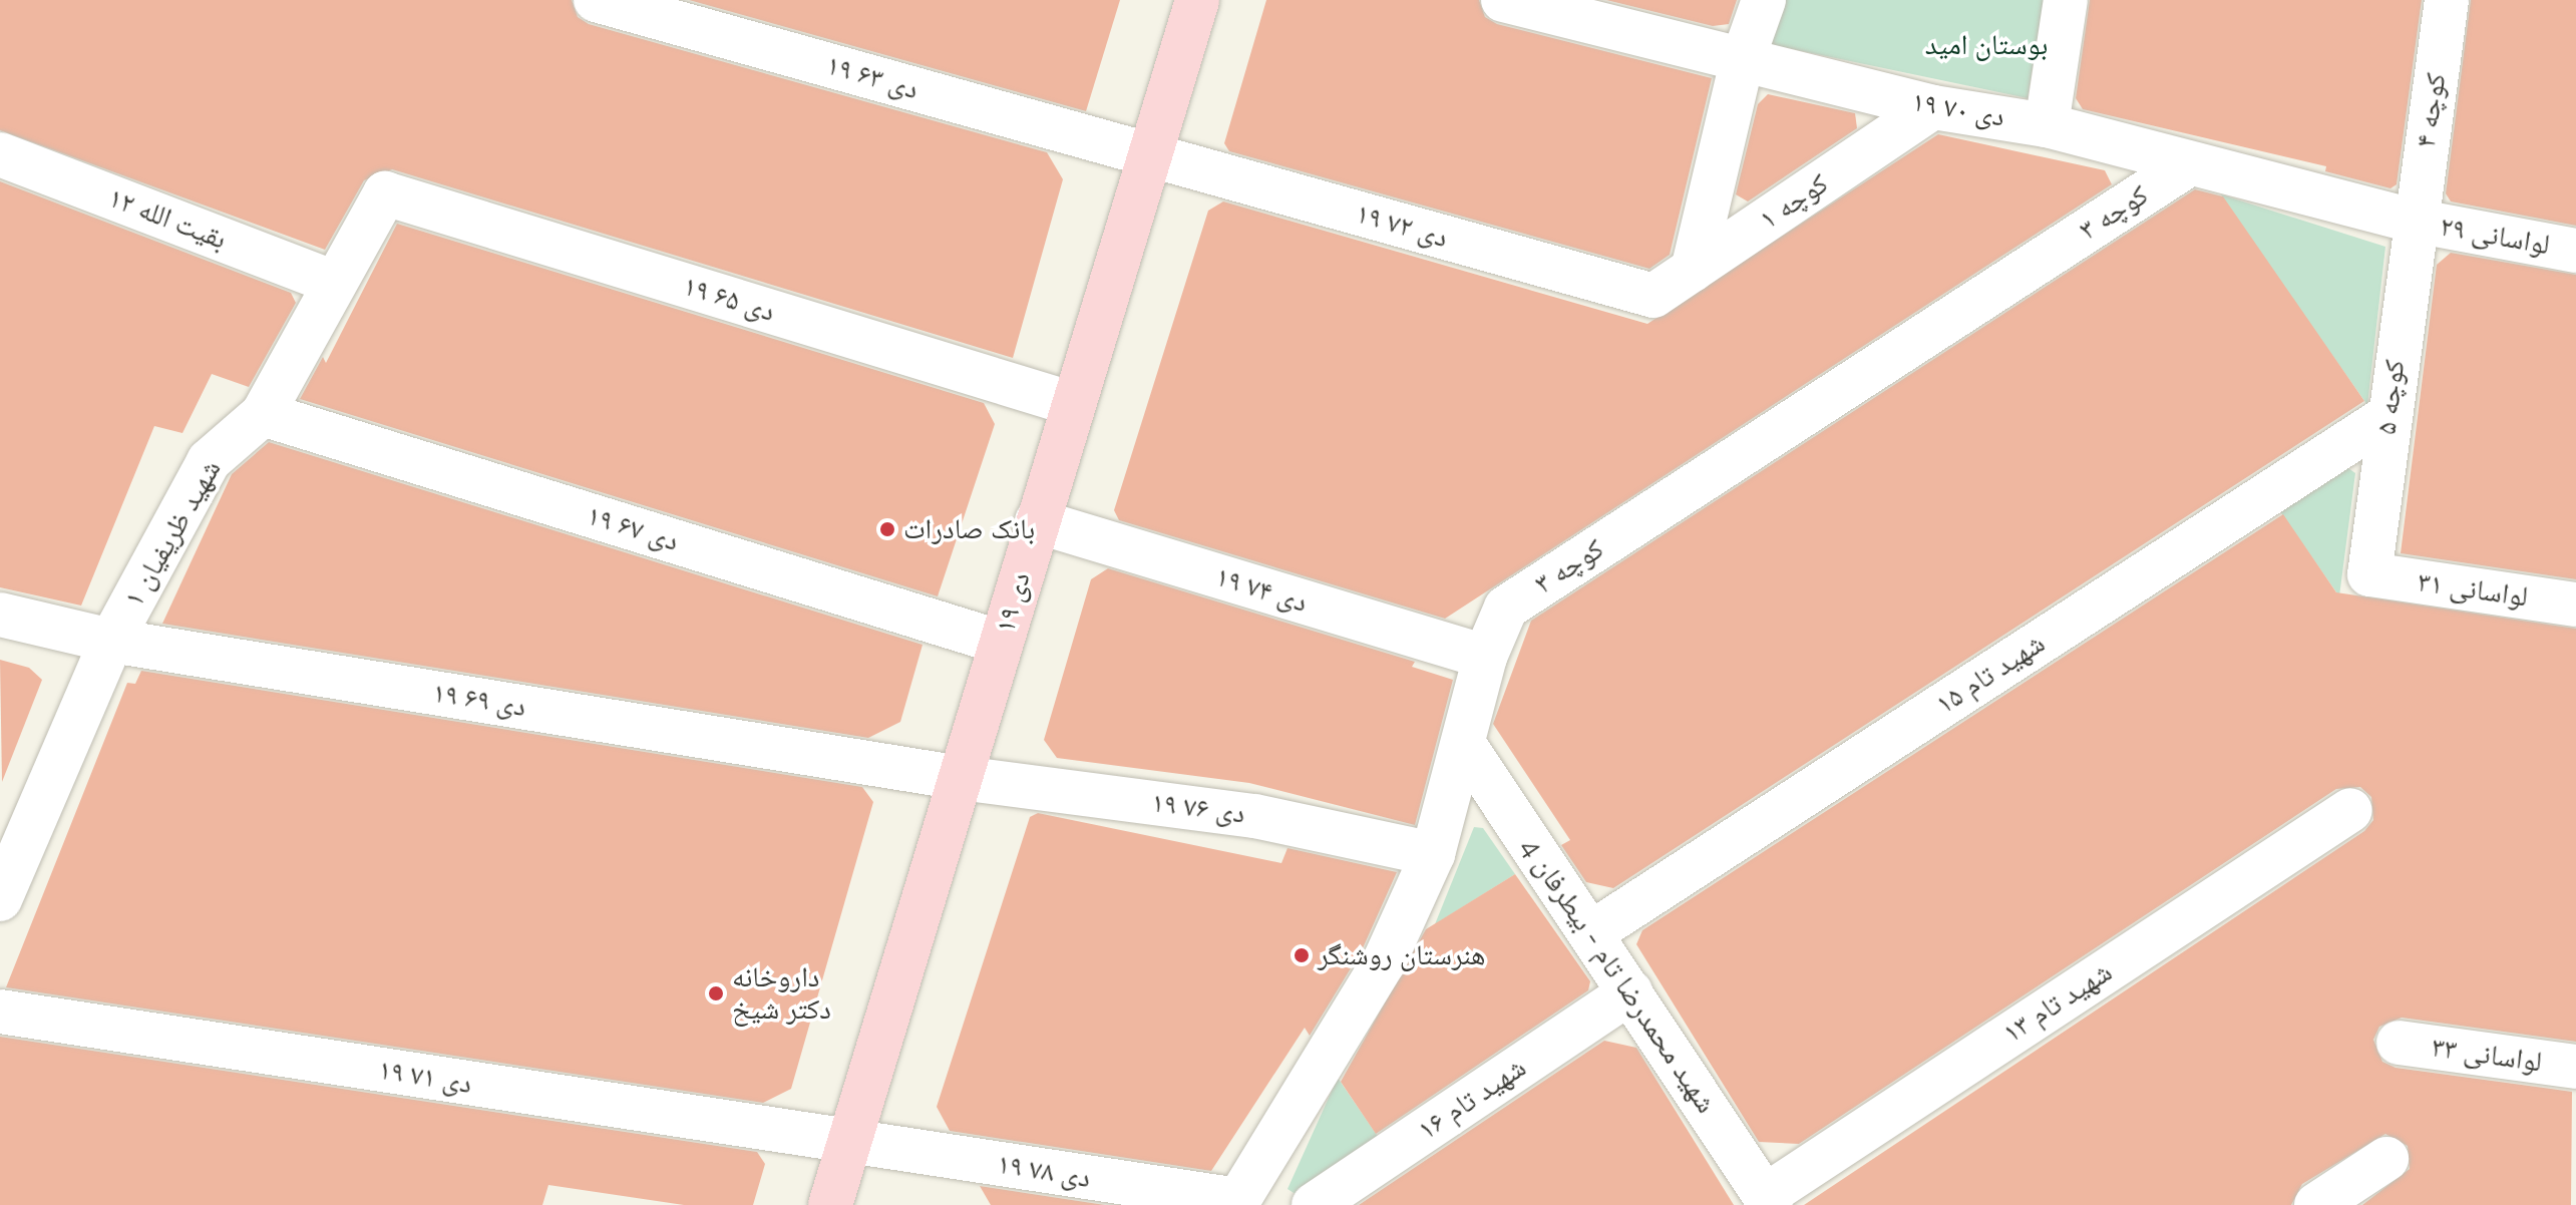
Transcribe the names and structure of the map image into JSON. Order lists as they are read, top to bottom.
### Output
{
  "streets": {
    "main road": ["۱۹ دی"],
    "street": [
      "۱۹ دی ۶۳",
      "۱۹ دی ۷۰",
      "کوچه ۴",
      "کوچه ۱",
      "کوچه ۳",
      "بقیت الله ۱۲",
      "۱۹ دی ۷۲",
      "لواسانی ۲۹",
      "۱۹ دی ۶۵",
      "کوچه ۵",
      "۱۹ دی ۶۷",
      "شهید ظریفیان ۱",
      "۱۹ دی ۷۴",
      "لواسانی ۳۱",
      "شهید تام ۱۵",
      "۱۹ دی ۶۹",
      "۱۹ دی ۷۶",
      "شهید محمدرضا تام - بیطرفان 4",
      "شهید تام ۱۳",
      "لواسانی ۳۳",
      "۱۹ دی ۷۱",
      "شهید تام ۱۶",
      "۱۹ دی ۷۸"
    ]
  },
  "crossings": [
    ["۱۹ دی ۶۳", "۱۹ دی ۷۲"],
    ["۱۹ دی ۶۳", "۱۹ دی"],
    ["۱۹ دی ۷۰", "کوچه ۴"],
    ["۱۹ دی ۷۰", "کوچه ۱"],
    ["۱۹ دی ۷۰", "کوچه ۳"],
    ["۱۹ دی ۷۰", "لواسانی ۲۹"],
    ["۱۹ دی ۷۰", "کوچه ۵"],
    ["کوچه ۴", "لواسانی ۲۹"],
    ["کوچه ۴", "کوچه ۵"],
    ["کوچه ۱", "۱۹ دی ۷۲"],
    ["کوچه ۳", "۱۹ دی ۷۴"],
    ["کوچه ۳", "۱۹ دی ۷۶"],
    ["کوچه ۳", "شهید محمدرضا تام - بیطرفان 4"],
    ["کوچه ۳", "۱۹ دی ۷۸"],
    ["بقیت الله ۱۲", "شهید ظریفیان ۱"],
    ["۱۹ دی ۷۲", "۱۹ دی"],
    ["لواسانی ۲۹", "کوچه ۵"],
    ["۱۹ دی ۶۵", "شهید ظریفیان ۱"],
    ["۱۹ دی ۶۵", "۱۹ دی"],
    ["کوچه ۵", "لواسانی ۳۱"],
    ["کوچه ۵", "شهید تام ۱۵"],
    ["۱۹ دی ۶۷", "شهید ظریفیان ۱"],
    ["۱۹ دی ۶۷", "۱۹ دی"],
    ["شهید ظریفیان ۱", "۱۹ دی ۶۹"],
    ["۱۹ دی ۷۴", "۱۹ دی"],
    ["۱۹ دی", "۱۹ دی ۶۹"],
    ["۱۹ دی", "۱۹ دی ۷۶"],
    ["۱۹ دی", "۱۹ دی ۷۱"],
    ["۱۹ دی", "۱۹ دی ۷۸"],
    ["شهید تام ۱۵", "شهید محمدرضا تام - بیطرفان 4"],
    ["۱۹ دی ۶۹", "۱۹ دی ۷۶"],
    ["شهید محمدرضا تام - بیطرفان 4", "شهید تام ۱۳"],
    ["شهید محمدرضا تام - بیطرفان 4", "شهید تام ۱۶"],
    ["۱۹ دی ۷۱", "۱۹ دی ۷۸"]
  ],
  "parks": ["بوستان امید"],
  "places": ["بانک صادرات", "هنرستان روشنگر", "داروخانه دکتر شیخ"]
}
